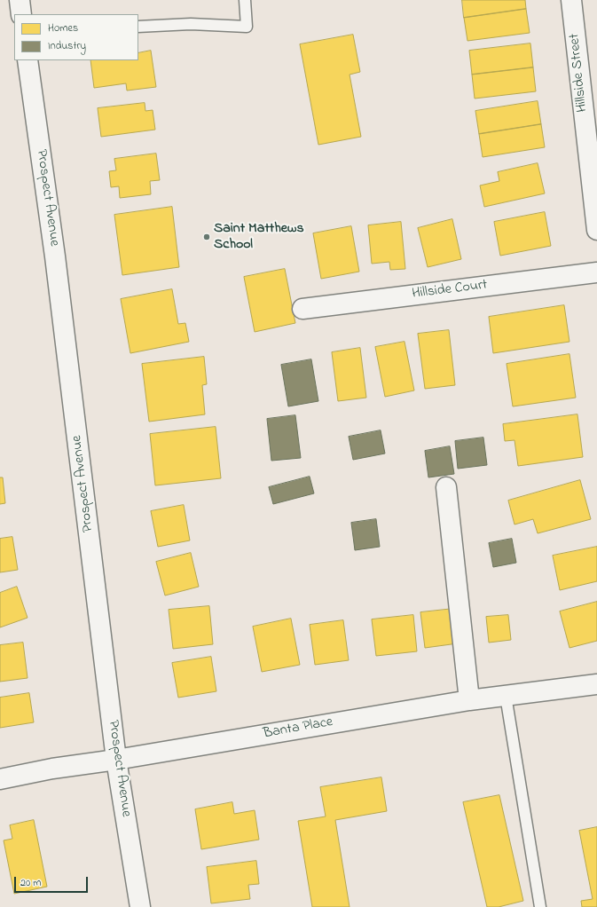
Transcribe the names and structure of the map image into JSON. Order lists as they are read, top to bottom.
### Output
{
  "streets": {
    "street": [
      "Hillside Street",
      "Prospect Avenue",
      "Hillside Court",
      "Banta Place"
    ]
  },
  "crossings": [
    ["Prospect Avenue", "Banta Place"]
  ],
  "places": ["Saint Matthews School"],
  "legend": ["Homes", "Industry"],
  "scale_bar": "20 m"
}
